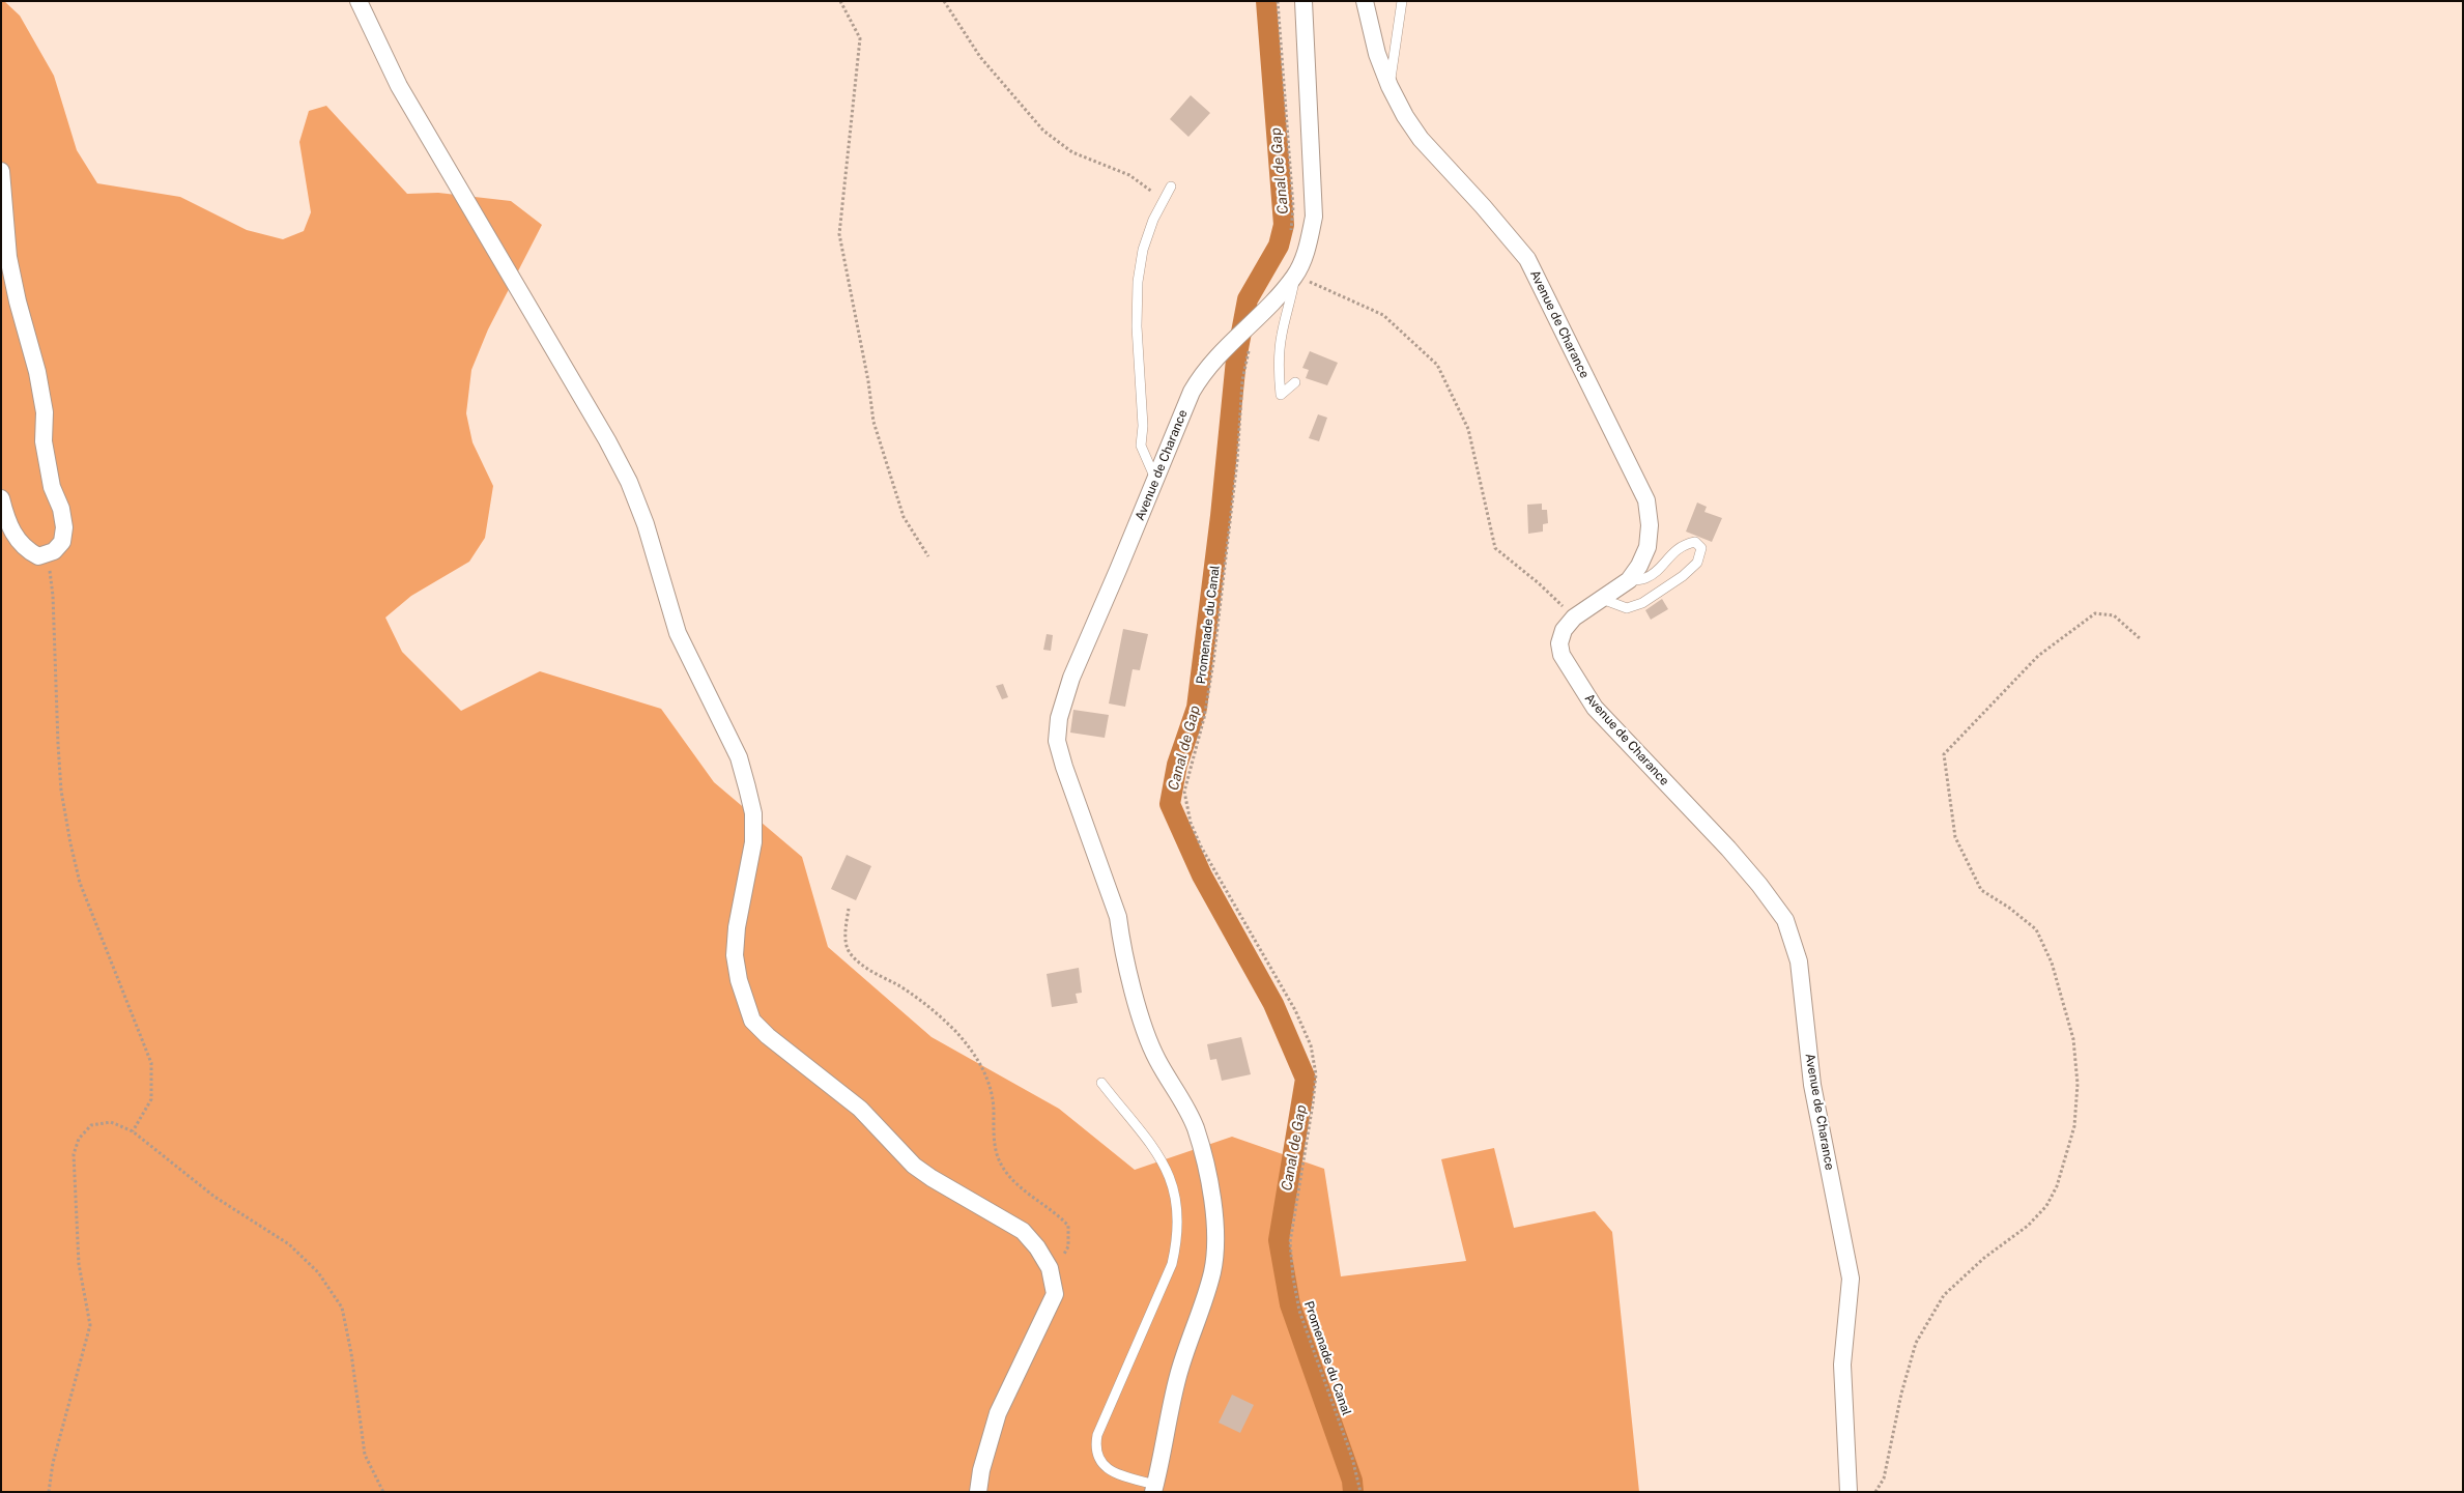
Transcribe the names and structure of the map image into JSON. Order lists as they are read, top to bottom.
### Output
{
  "streets": {
    "street": ["Avenue de Charance"],
    "path": ["Promenade du Canal"]
  },
  "water": ["Canal de Gap"]
}
